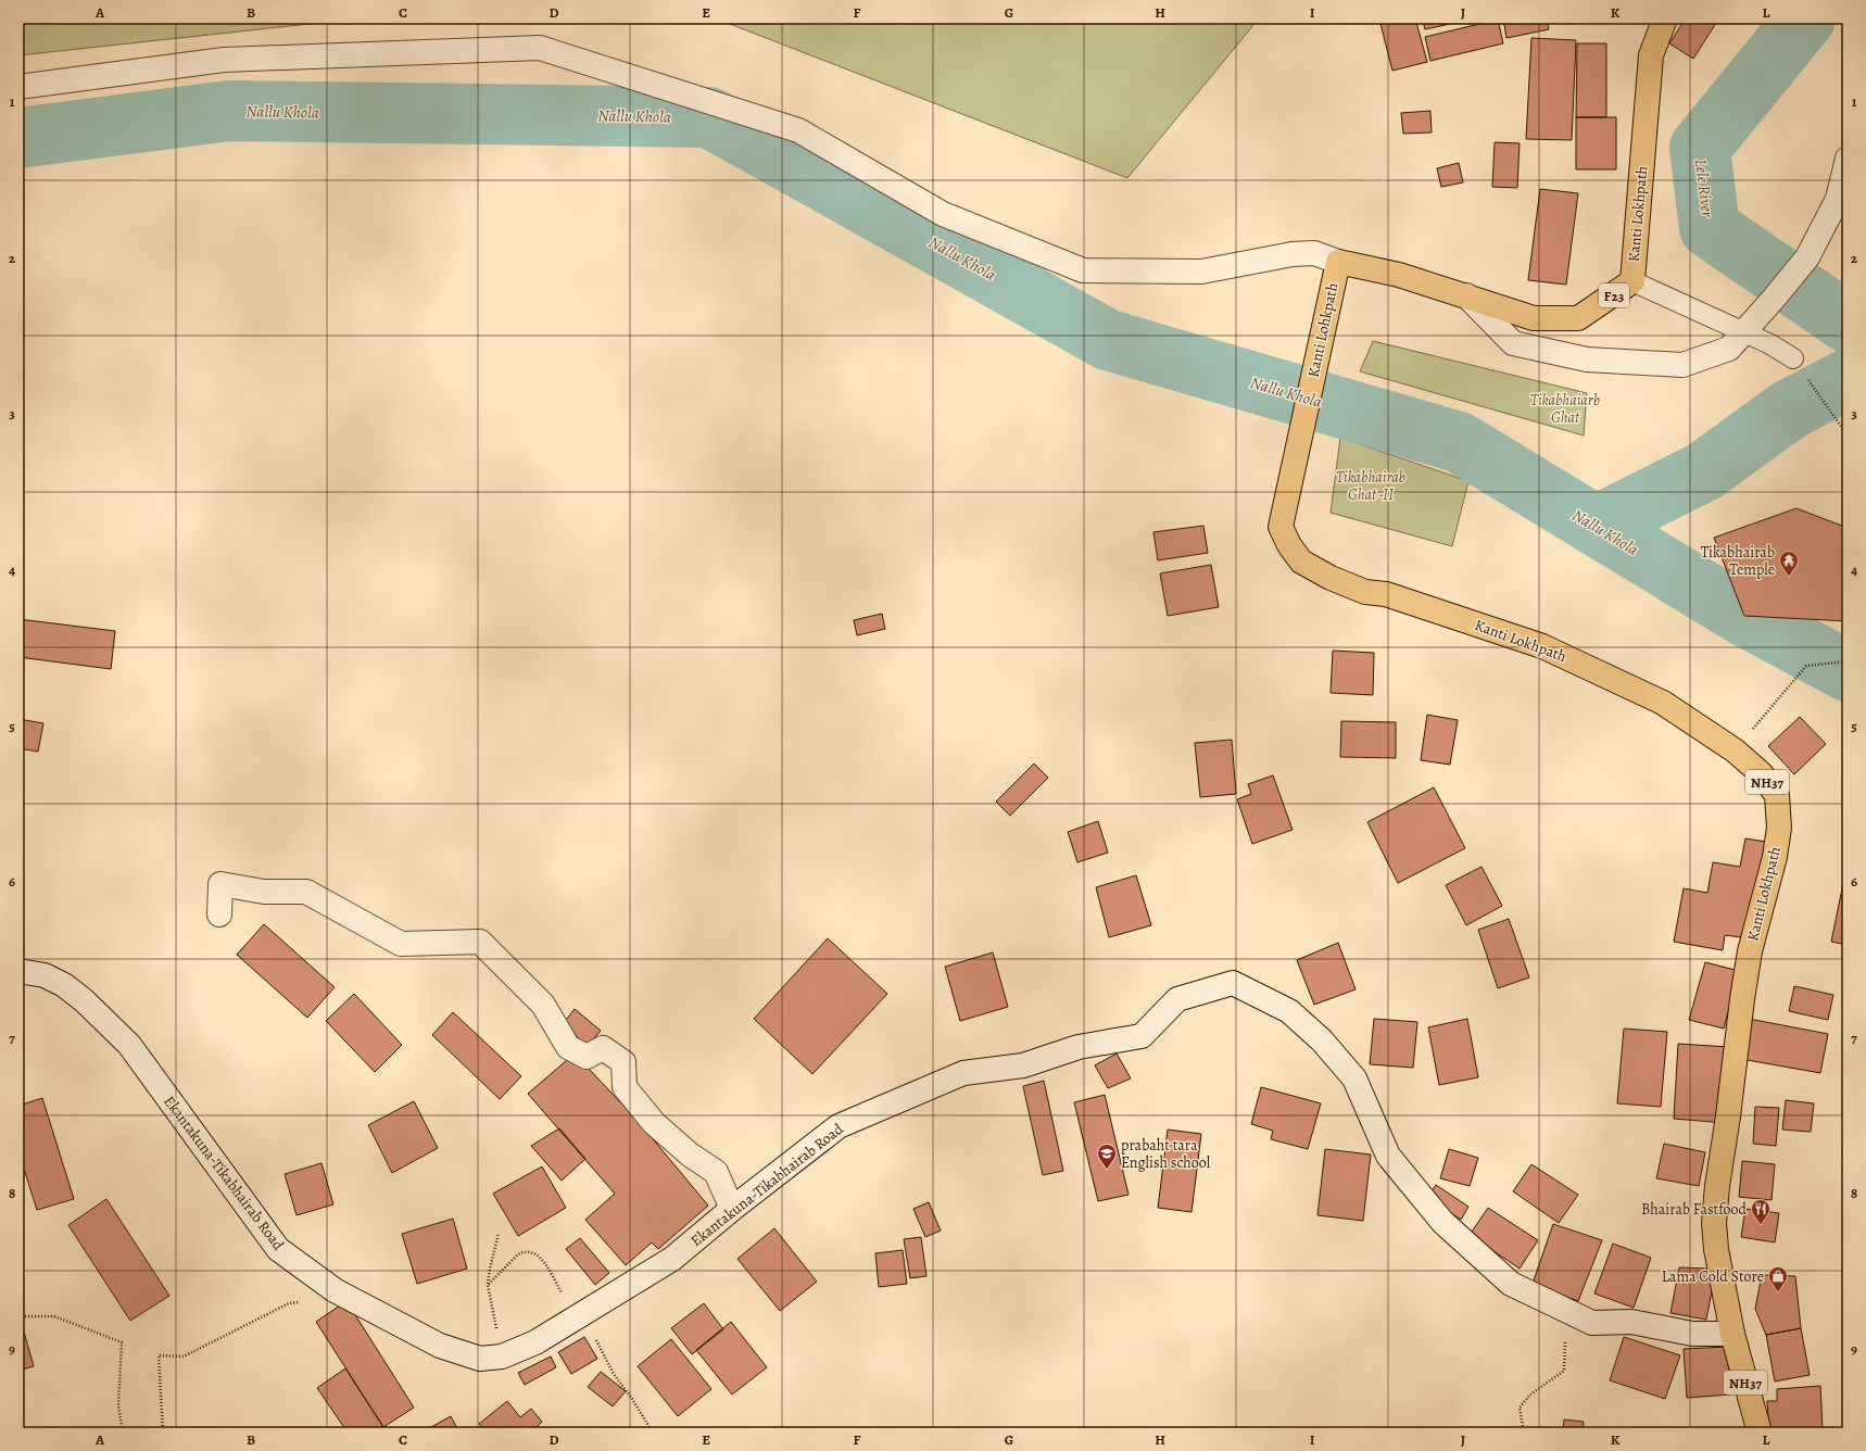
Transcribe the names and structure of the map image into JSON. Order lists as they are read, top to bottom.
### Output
{
  "streets": {
    "main road": [
      "Kanti Lokhpath",
      "F23",
      "Kanti Lohkpath",
      "NH37"
    ],
    "street": ["Ekantakuna-Tikabhairab Road"]
  },
  "crossings": [
    ["Kanti Lokhpath", "Kanti Lohkpath"],
    ["Kanti Lokhpath", "Ekantakuna-Tikabhairab Road"]
  ],
  "water": ["Nallu Khola", "Lele River"],
  "parks": ["Tikabhaiarb Ghat", "Tikabhairab Ghat -II"],
  "places": {
    "temple": ["Tikabhairab Temple"],
    "school or university": ["prabaht tara English school"],
    "restaurant": ["Bhairab Fastfood"],
    "shop": ["Lama Cold Store"]
  },
  "grid": {
    "columns": [
      "A",
      "B",
      "C",
      "D",
      "E",
      "F",
      "G",
      "H",
      "I",
      "J",
      "K",
      "L"
    ],
    "rows": [
      "1",
      "2",
      "3",
      "4",
      "5",
      "6",
      "7",
      "8",
      "9"
    ]
  }
}
